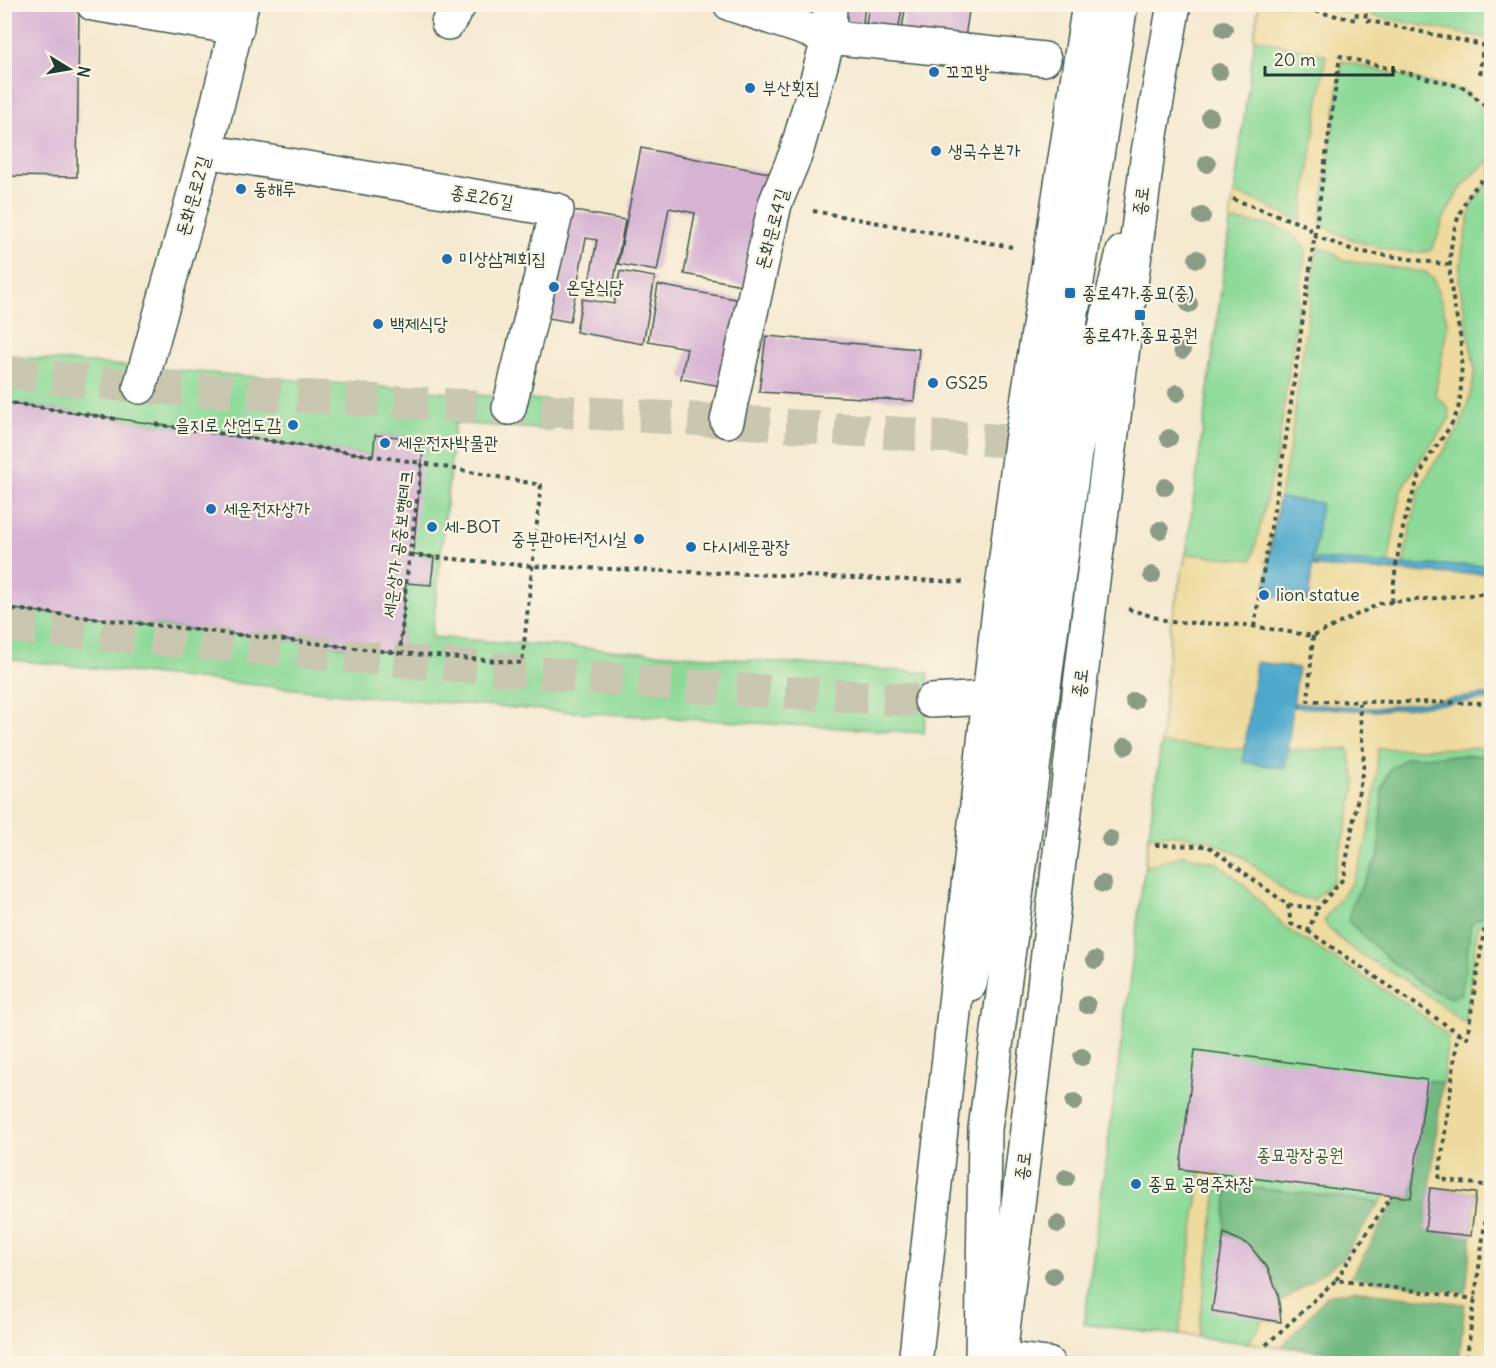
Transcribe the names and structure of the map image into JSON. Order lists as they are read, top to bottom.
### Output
{
  "streets": {
    "main road": [
      "돈화문로2길",
      "종로26길",
      "종로",
      "돈화문로4길"
    ],
    "path": ["세운상가 공중보행데크"]
  },
  "crossings": [
    ["돈화문로2길", "종로26길"]
  ],
  "parks": ["종묘광장공원"],
  "places": {
    "other": [
      "꼬꼬방",
      "부산횟집",
      "생국수본가",
      "동해루",
      "미상삼계회집",
      "온달식당",
      "백제식당",
      "GS25",
      "을지로 산업도감",
      "세운전자박물관",
      "세운전자상가",
      "세-BOT",
      "중부관아터전시실",
      "다시세운광장",
      "lion statue",
      "종묘 공영주차장"
    ],
    "transit": ["종로4가.종묘(중)", "종로4가.종묘공원"]
  },
  "scale_bar": "20 m",
  "north": "right"
}
